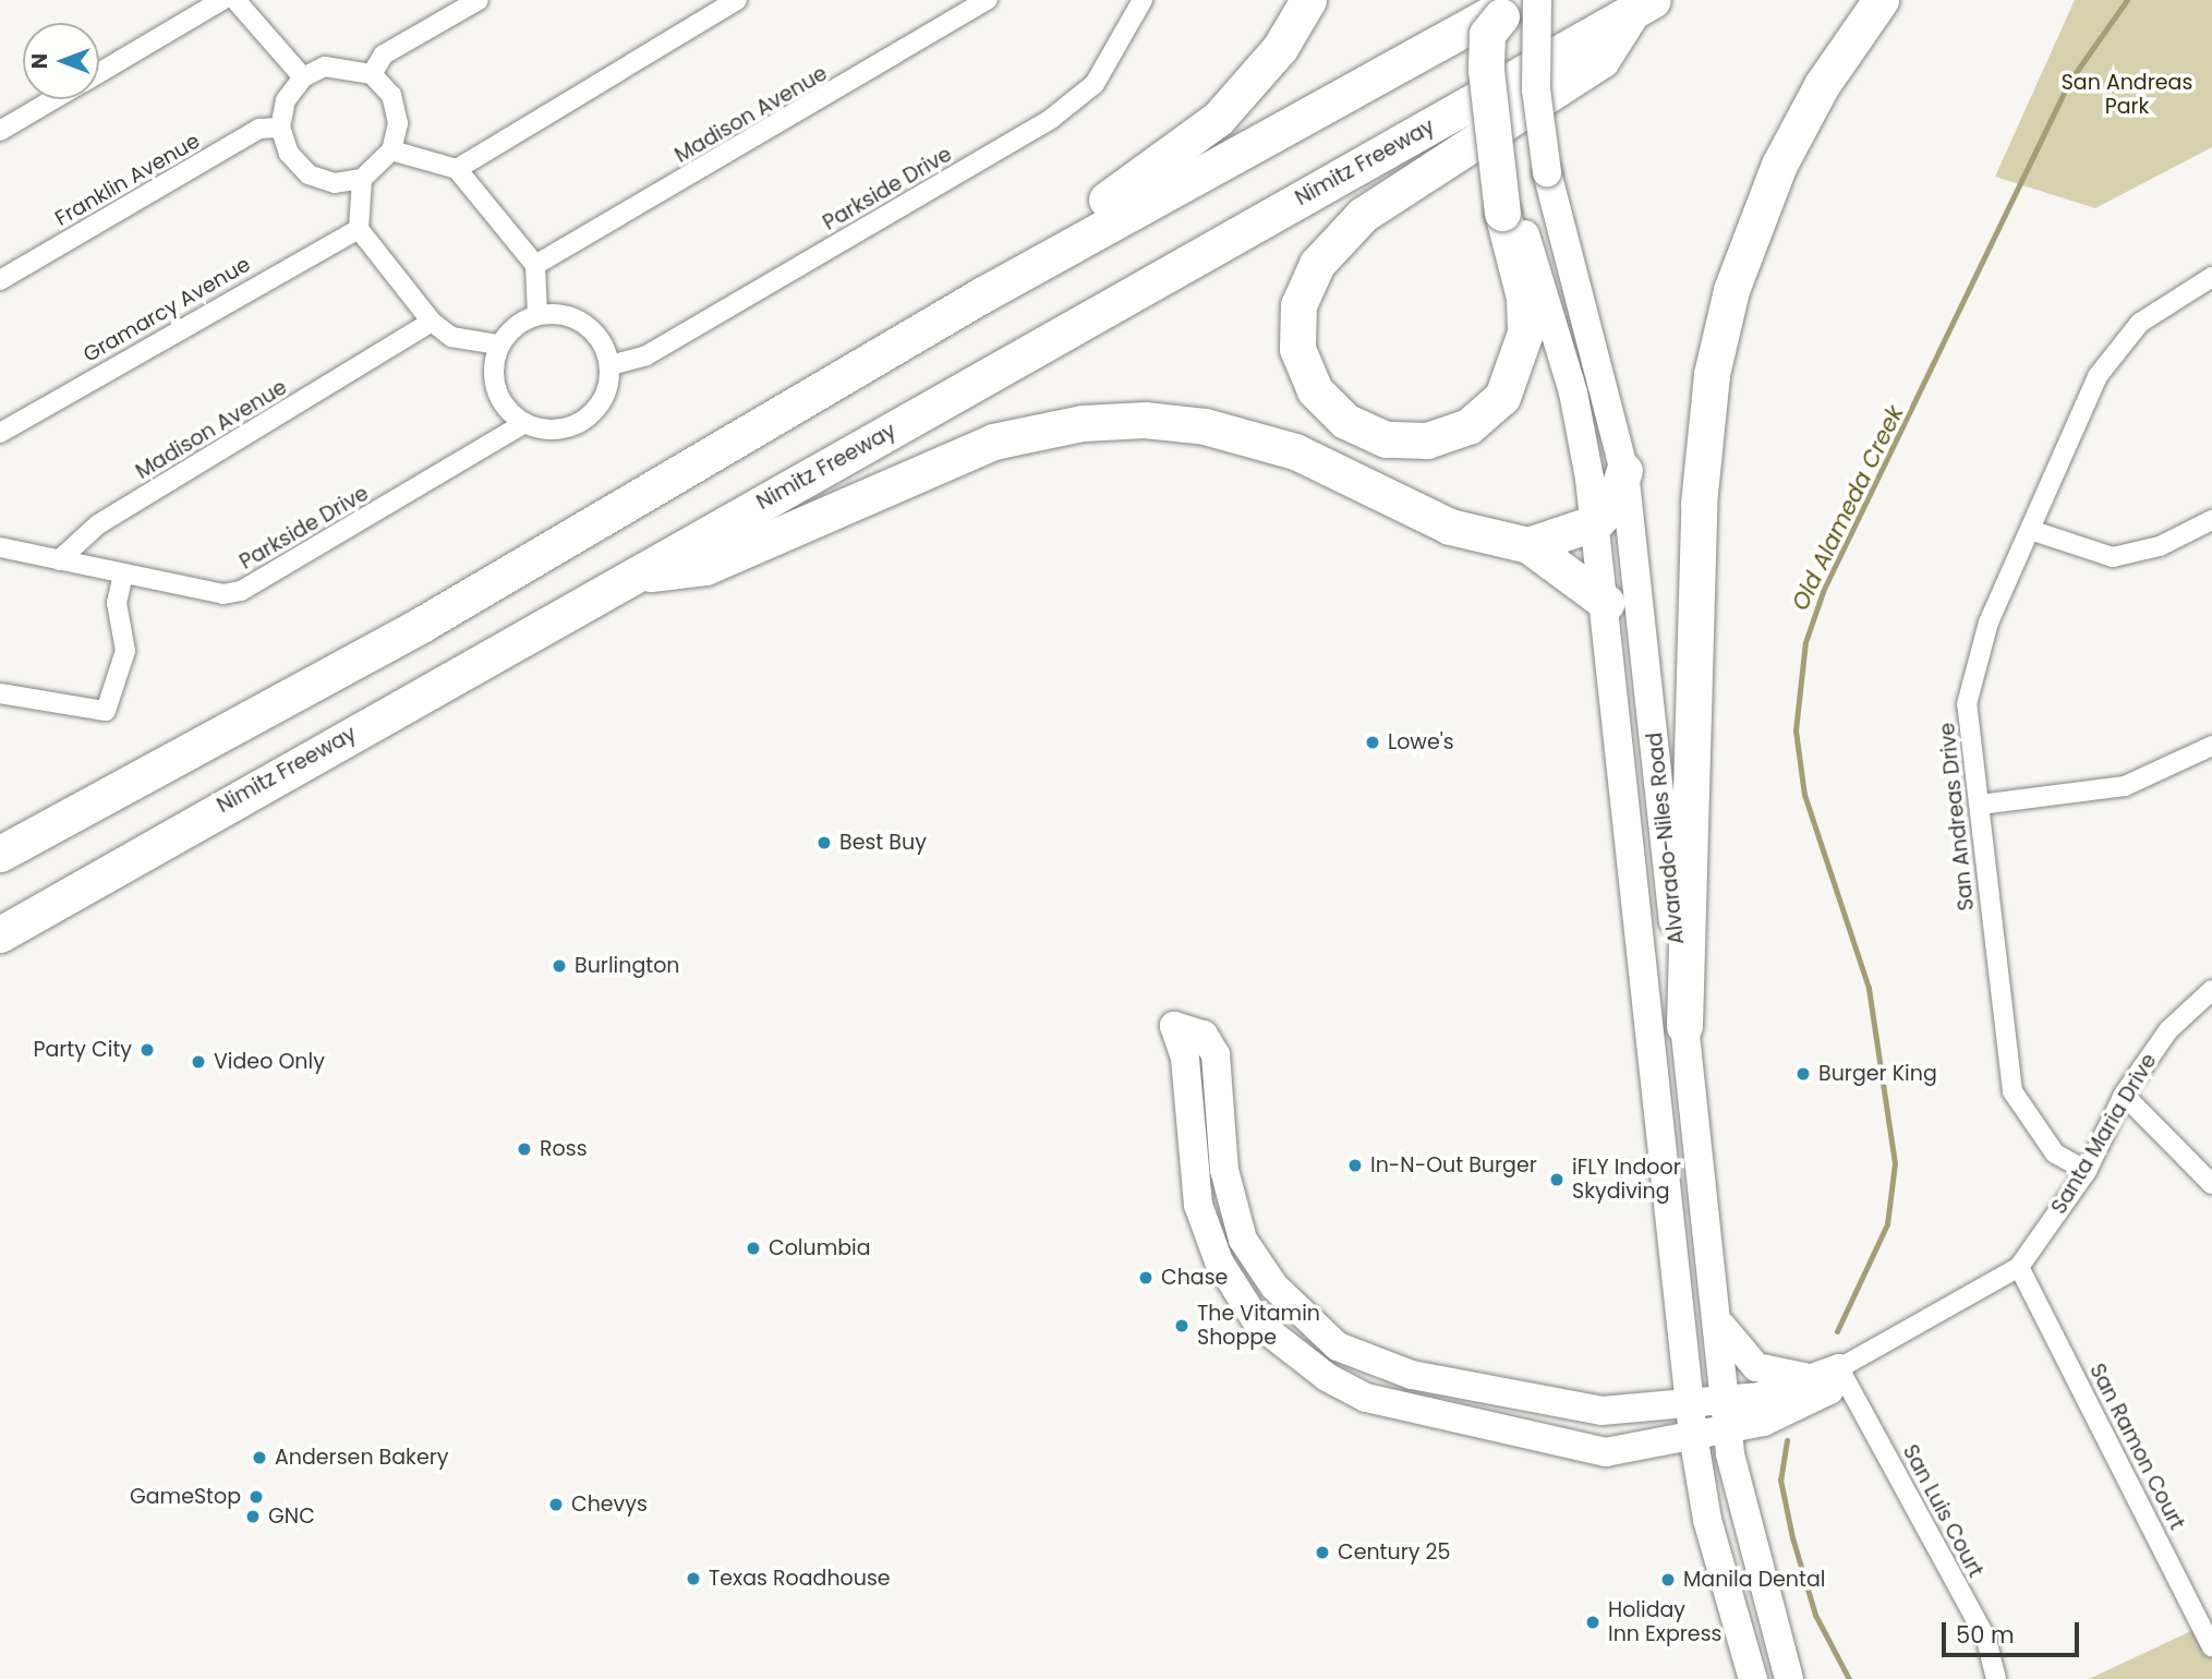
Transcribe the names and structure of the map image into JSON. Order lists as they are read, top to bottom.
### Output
{
  "streets": {
    "highway": ["Nimitz Freeway"],
    "main road": ["Alvarado-Niles Road", "Santa Maria Drive"],
    "street": [
      "Madison Avenue",
      "Franklin Avenue",
      "Parkside Drive",
      "Gramarcy Avenue",
      "San Andreas Drive",
      "San Ramon Court",
      "San Luis Court"
    ]
  },
  "crossings": [
    ["Madison Avenue", "Parkside Drive"],
    ["San Andreas Drive", "Santa Maria Drive"],
    ["Alvarado-Niles Road", "Santa Maria Drive"],
    ["Santa Maria Drive", "San Ramon Court"],
    ["Santa Maria Drive", "San Luis Court"]
  ],
  "water": ["Old Alameda Creek"],
  "parks": ["San Andreas Park"],
  "places": [
    "Lowe's",
    "Best Buy",
    "Burlington",
    "Party City",
    "Video Only",
    "Burger King",
    "Ross",
    "In-N-Out Burger",
    "iFLY Indoor Skydiving",
    "Columbia",
    "Chase",
    "The Vitamin Shoppe",
    "Andersen Bakery",
    "GameStop",
    "Chevys",
    "GNC",
    "Century 25",
    "Texas Roadhouse",
    "Manila Dental",
    "Holiday Inn Express"
  ],
  "scale_bar": "50 m",
  "north": "left"
}
